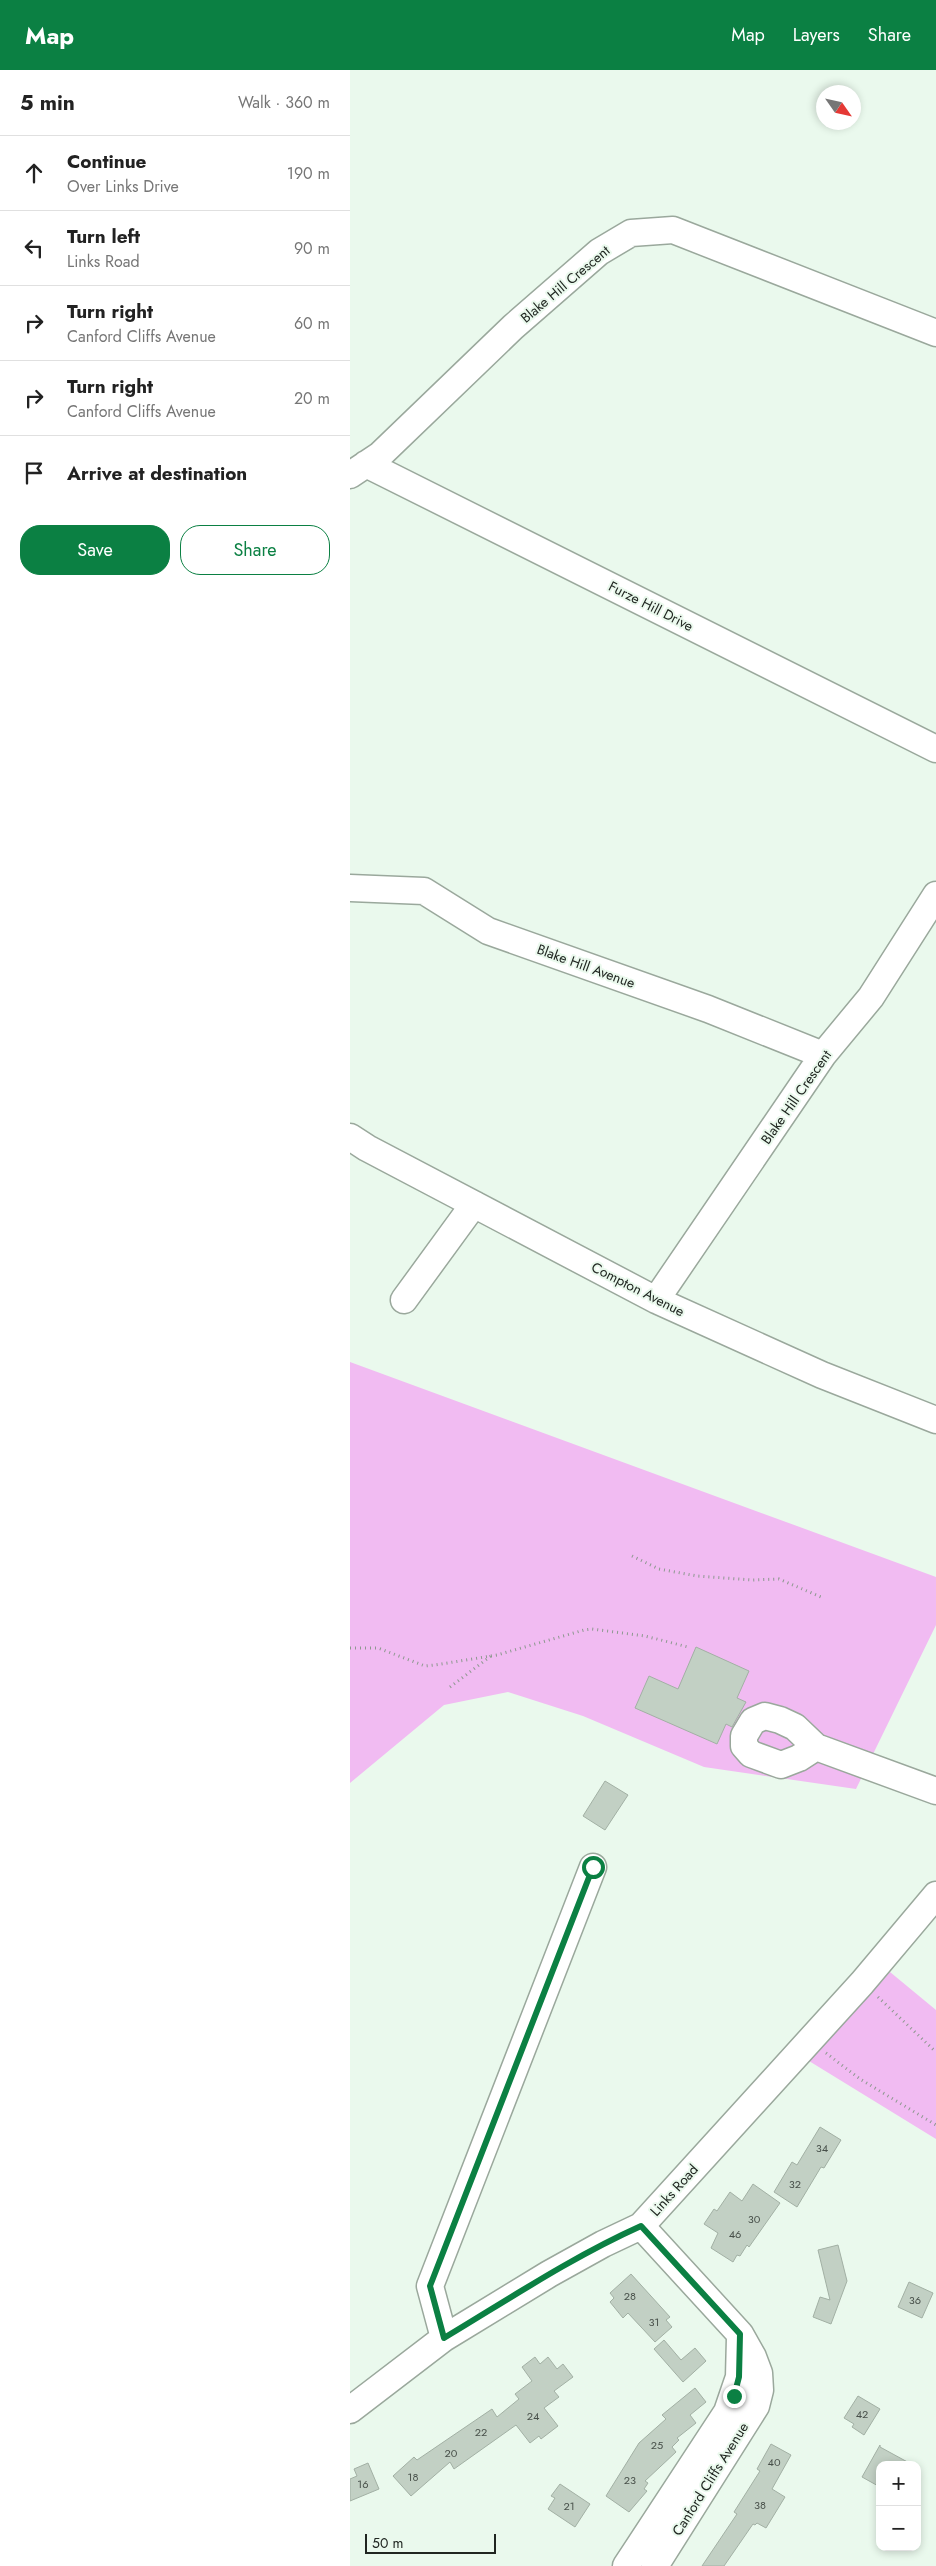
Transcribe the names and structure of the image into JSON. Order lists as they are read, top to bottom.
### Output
{
  "streets": {
    "street": [
      "Blake Hill Crescent",
      "Furze Hill Drive",
      "Blake Hill Avenue",
      "Compton Avenue",
      "Links Road",
      "Canford Cliffs Avenue"
    ]
  },
  "crossings": [
    ["Blake Hill Crescent", "Furze Hill Drive"],
    ["Blake Hill Crescent", "Blake Hill Avenue"],
    ["Blake Hill Crescent", "Compton Avenue"],
    ["Links Road", "Canford Cliffs Avenue"]
  ],
  "house_numbers": [
    "34",
    "32",
    "30",
    "46",
    "28",
    "36",
    "31",
    "42",
    "24",
    "22",
    "25",
    "20",
    "40",
    "18",
    "23",
    "16",
    "38",
    "21"
  ],
  "scale_bar": "50 m",
  "north": "bottom right",
  "page": {
    "header": "Map",
    "nav": ["Map", "Layers", "Share"],
    "heading": ["5 min", "Walk · 360 m"],
    "list": [
      ["Continue", "Over Links Drive", "190 m"],
      ["Turn left", "Links Road", "90 m"],
      ["Turn right", "Canford Cliffs Avenue", "60 m"],
      ["Turn right", "Canford Cliffs Avenue", "20 m"],
      "Arrive at destination"
    ],
    "buttons": ["Save", "Share"],
    "map_buttons": ["+", "−"],
    "scale": "50 m"
  }
}
